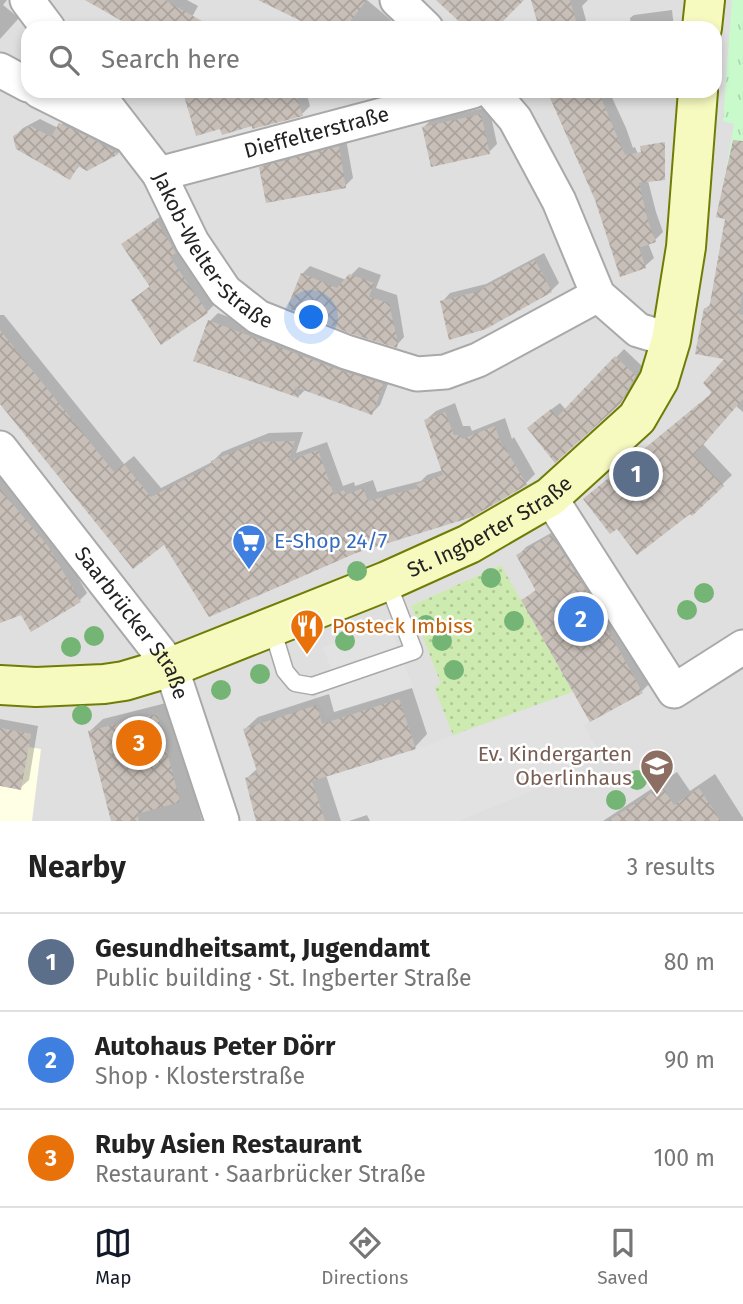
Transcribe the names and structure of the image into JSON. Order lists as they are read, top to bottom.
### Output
{
  "streets": {
    "main road": ["St. Ingberter Straße"],
    "street": ["Dieffelterstraße", "Jakob-Welter-Straße", "Saarbrücker Straße"]
  },
  "crossings": [
    ["Dieffelterstraße", "Jakob-Welter-Straße"],
    ["St. Ingberter Straße", "Saarbrücker Straße"]
  ],
  "places": {
    "supermarket": ["E-Shop 24/7"],
    "restaurant": ["Posteck Imbiss"],
    "school or university": ["Ev. Kindergarten Oberlinhaus"]
  },
  "page": {
    "search": "Search here",
    "pins": ["1", "2", "3"],
    "heading": ["Nearby", "3 results"],
    "list": [
      {
        "mark": "1",
        "name": "Gesundheitsamt, Jugendamt",
        "note": "Public building · St. Ingberter Straße",
        "value": "80 m"
      },
      {
        "mark": "2",
        "name": "Autohaus Peter Dörr",
        "note": "Shop · Klosterstraße",
        "value": "90 m"
      },
      {
        "mark": "3",
        "name": "Ruby Asien Restaurant",
        "note": "Restaurant · Saarbrücker Straße",
        "value": "100 m"
      }
    ],
    "nav": ["Map", "Directions", "Saved"]
  }
}
